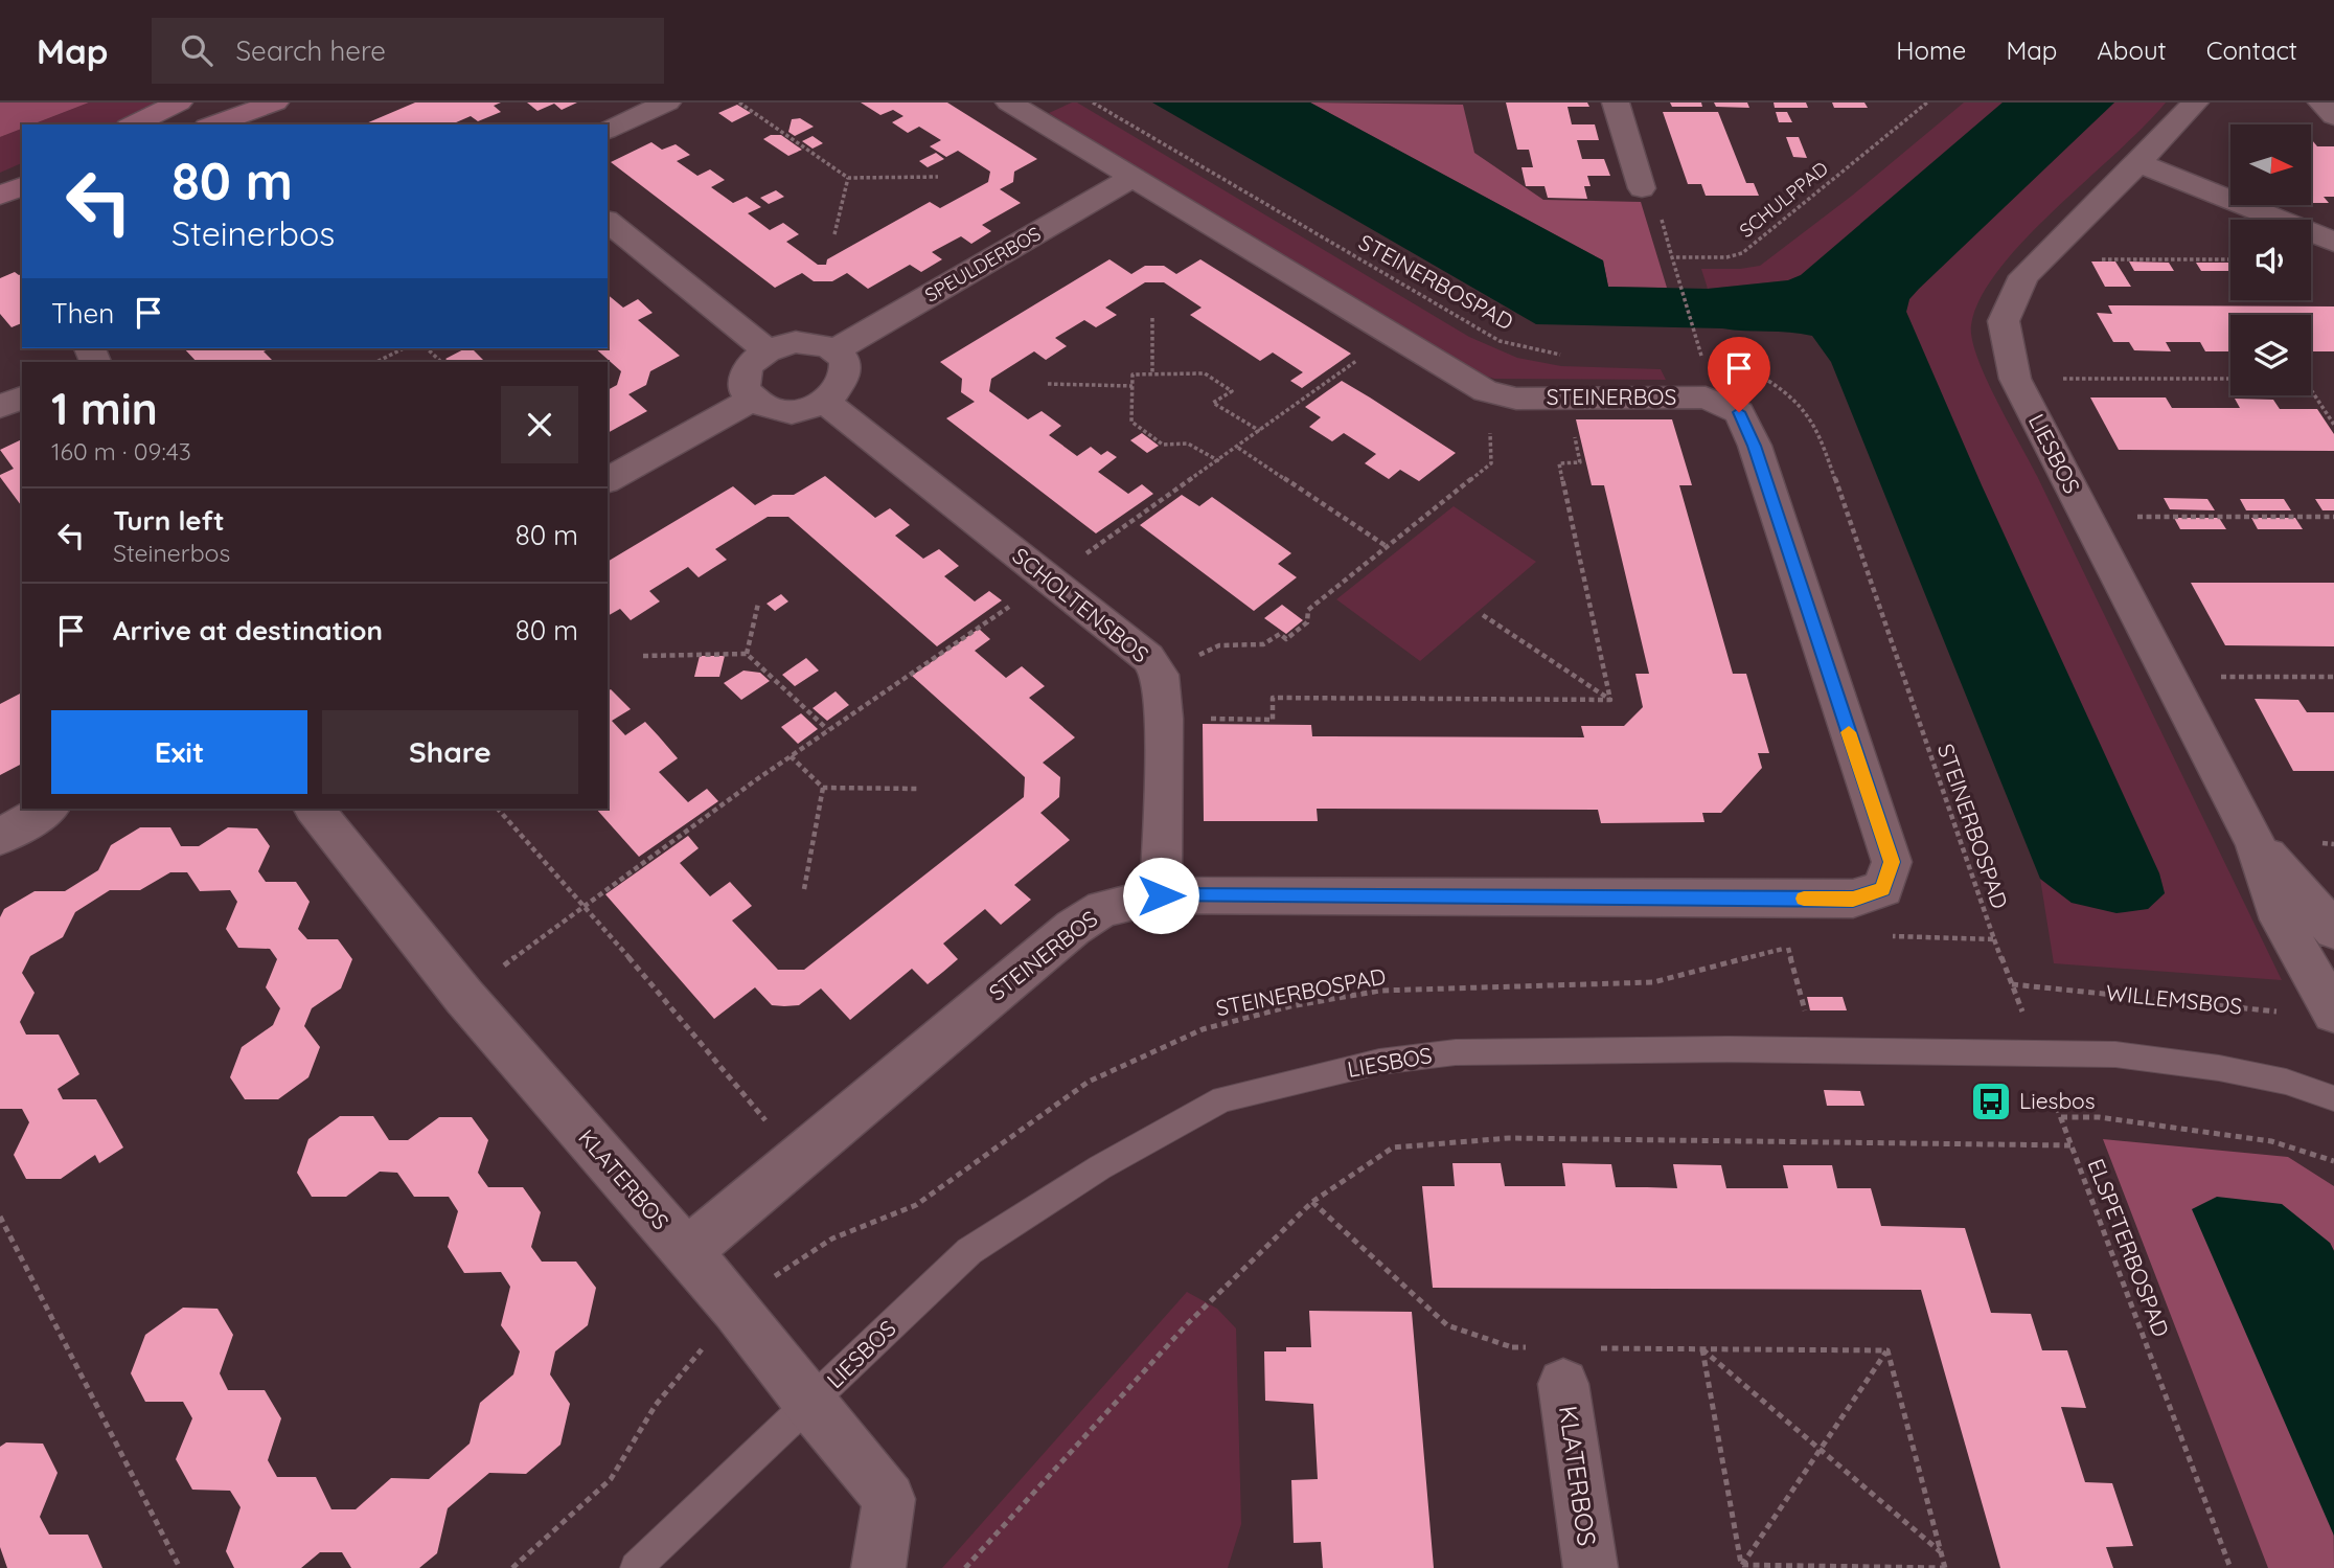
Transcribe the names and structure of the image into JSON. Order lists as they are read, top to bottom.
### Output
{
  "streets": {
    "street": [
      "SPEULDERBOS",
      "STEINERBOS",
      "LIESBOS",
      "SCHOLTENSBOS",
      "KLATERBOS"
    ],
    "path": [
      "SCHULPPAD",
      "STEINERBOSPAD",
      "WILLEMSBOS",
      "ELSPETERBOSPAD"
    ]
  },
  "crossings": [
    ["SPEULDERBOS", "STEINERBOS"],
    ["SPEULDERBOS", "SCHOLTENSBOS"],
    ["STEINERBOSPAD", "KLATERBOS"],
    ["STEINERBOSPAD", "ELSPETERBOSPAD"],
    ["STEINERBOS", "SCHOLTENSBOS"],
    ["STEINERBOS", "KLATERBOS"],
    ["LIESBOS", "WILLEMSBOS"],
    ["LIESBOS", "KLATERBOS"],
    ["LIESBOS", "ELSPETERBOSPAD"],
    ["WILLEMSBOS", "ELSPETERBOSPAD"]
  ],
  "places": {
    "bus stop": ["Liesbos"]
  },
  "north": "right",
  "page": {
    "header": "Map",
    "search": "Search here",
    "nav": [
      "Home",
      "Map",
      "About",
      "Contact"
    ],
    "turn": ["80 m", "Steinerbos"],
    "then": "Then",
    "heading": ["1 min", "160 m · 09:43"],
    "list": [
      {
        "name": "Turn left",
        "note": "Steinerbos",
        "value": "80 m"
      },
      {
        "name": "Arrive at destination",
        "value": "80 m"
      }
    ],
    "buttons": ["Exit", "Share"]
  }
}
